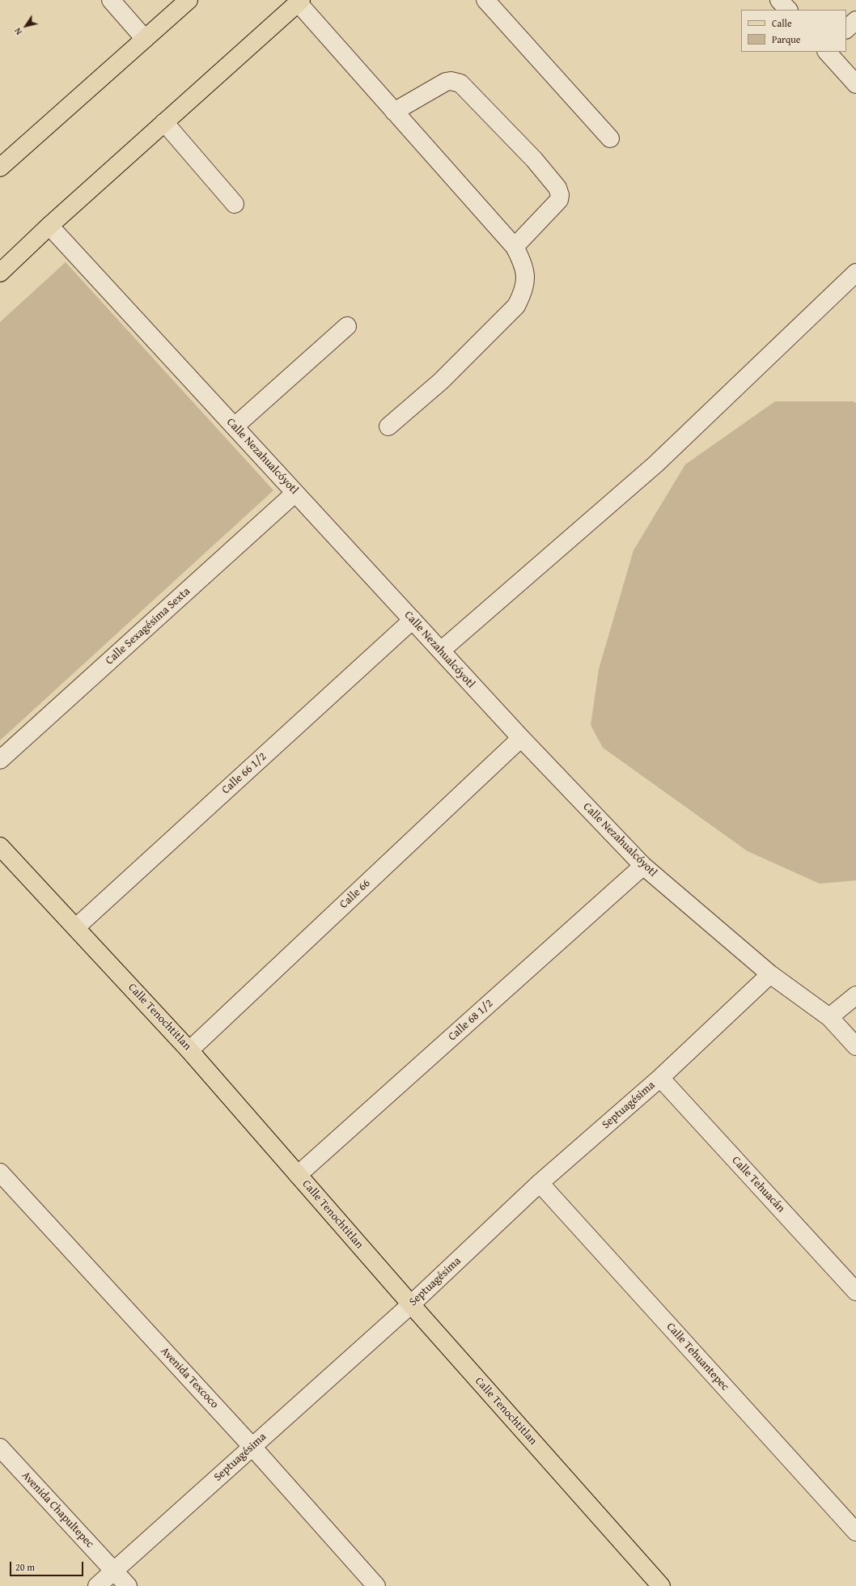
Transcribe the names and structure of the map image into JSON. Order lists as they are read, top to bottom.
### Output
{
  "streets": {
    "main road": ["Calle Tenochtitlan"],
    "street": [
      "Calle Nezahualcóyotl",
      "Calle Sexagésima Sexta",
      "Calle 66 1/2",
      "Calle 66",
      "Calle 68 1/2",
      "Septuagésima",
      "Calle Tehuacán",
      "Calle Tehuantepec",
      "Avenida Texcoco",
      "Avenida Chapultepec"
    ]
  },
  "crossings": [
    ["Calle Nezahualcóyotl", "Calle Sexagésima Sexta"],
    ["Calle Nezahualcóyotl", "Calle 66 1/2"],
    ["Calle Nezahualcóyotl", "Calle 66"],
    ["Calle Nezahualcóyotl", "Calle 68 1/2"],
    ["Calle Nezahualcóyotl", "Septuagésima"],
    ["Calle 66 1/2", "Calle Tenochtitlan"],
    ["Calle 66", "Calle Tenochtitlan"],
    ["Calle Tenochtitlan", "Calle 68 1/2"],
    ["Calle Tenochtitlan", "Septuagésima"],
    ["Septuagésima", "Calle Tehuacán"],
    ["Septuagésima", "Calle Tehuantepec"],
    ["Septuagésima", "Avenida Texcoco"],
    ["Septuagésima", "Avenida Chapultepec"]
  ],
  "legend": ["Calle", "Parque"],
  "scale_bar": "20 m",
  "north": "bottom left"
}
